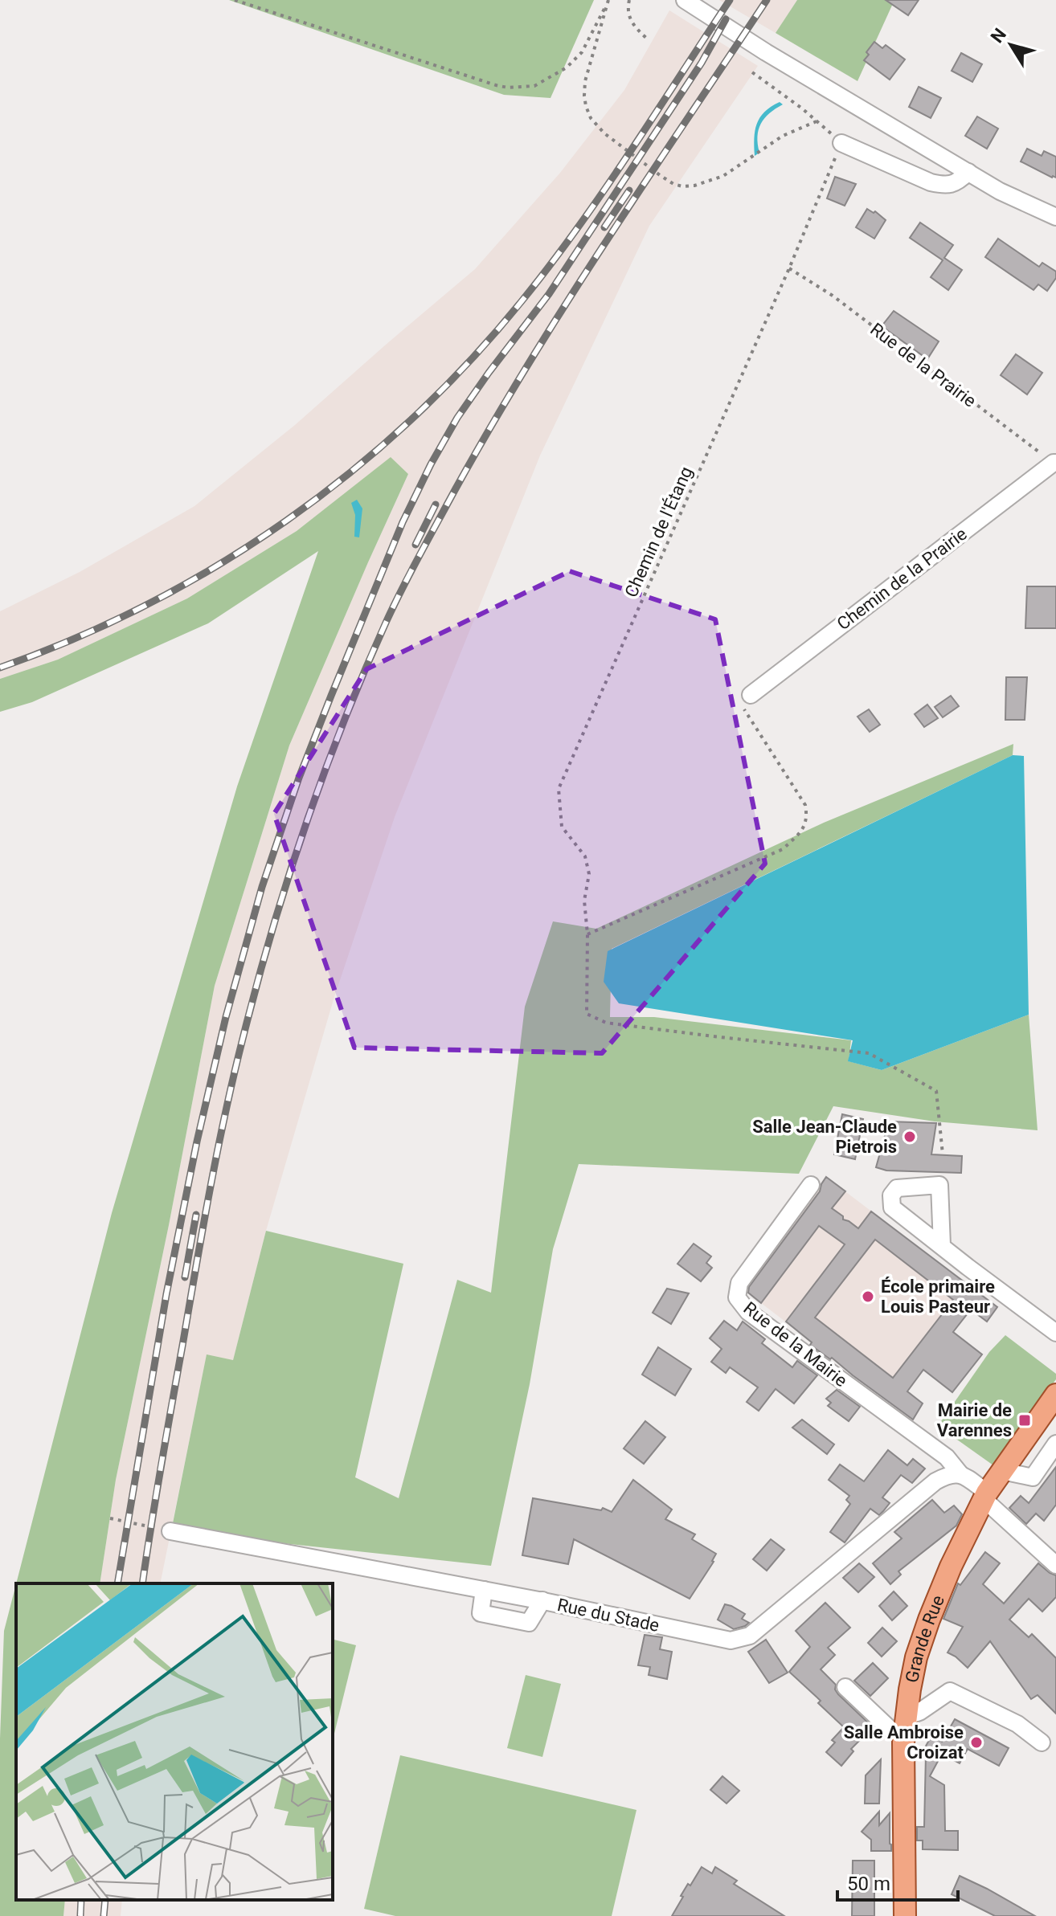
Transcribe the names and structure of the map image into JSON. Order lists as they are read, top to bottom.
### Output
{
  "streets": {
    "main road": ["Grande Rue"],
    "street": ["Chemin de la Prairie", "Rue de la Mairie", "Rue du Stade"],
    "path": ["Rue de la Prairie", "Chemin de l'Étang"]
  },
  "crossings": [
    ["Rue de la Prairie", "Chemin de l'Étang"],
    ["Rue de la Prairie", "Chemin de la Prairie"],
    ["Rue de la Mairie", "Rue du Stade"]
  ],
  "places": {
    "other": ["Salle Jean-Claude Pietrois", "École primaire Louis Pasteur", "Salle Ambroise Croizat"],
    "transit": ["Mairie de Varennes"]
  },
  "scale_bar": "50 m",
  "north": "top left"
}
